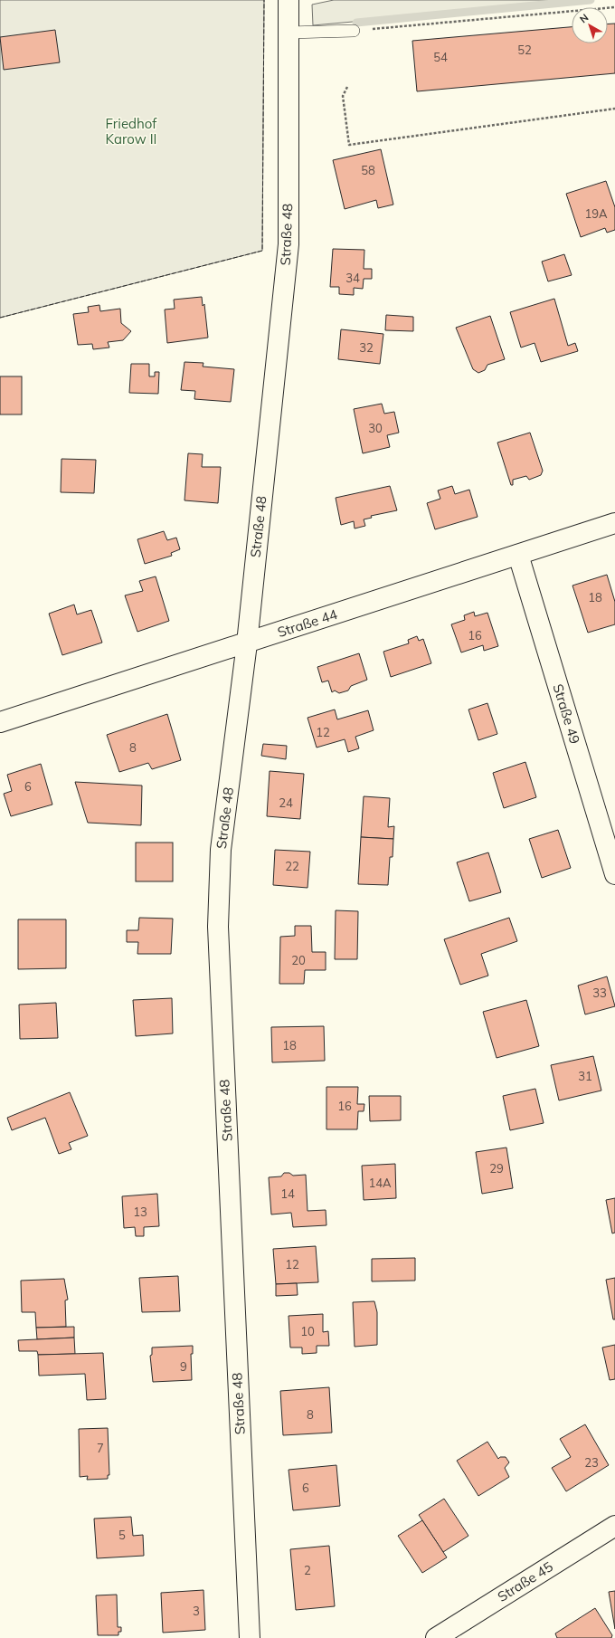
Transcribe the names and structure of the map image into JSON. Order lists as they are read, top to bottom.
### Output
{
  "streets": {
    "street": [
      "Straße 48",
      "Straße 44",
      "Straße 49",
      "Straße 45"
    ]
  },
  "crossings": [
    ["Straße 48", "Straße 44"],
    ["Straße 44", "Straße 49"]
  ],
  "parks": ["Friedhof Karow II"],
  "house_numbers": [
    "52",
    "54",
    "58",
    "19A",
    "34",
    "32",
    "30",
    "18",
    "16",
    "12",
    "8",
    "6",
    "24",
    "22",
    "20",
    "33",
    "18",
    "31",
    "16",
    "29",
    "14A",
    "14",
    "13",
    "12",
    "10",
    "9",
    "8",
    "7",
    "23",
    "6",
    "5",
    "2",
    "3"
  ],
  "north": "top left"
}
